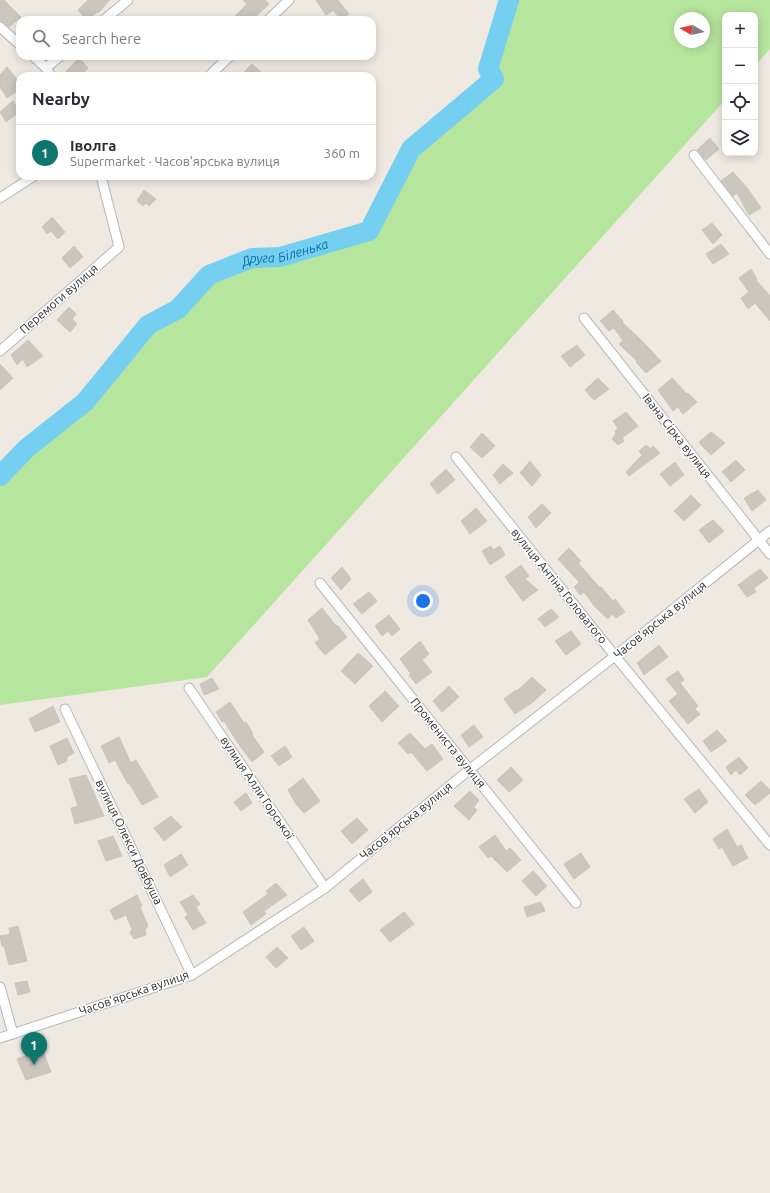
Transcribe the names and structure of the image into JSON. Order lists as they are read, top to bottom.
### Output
{
  "streets": {
    "street": [
      "Перемоги вулиця",
      "Івана Сірка вулиця",
      "вулиця Антіна Головатого",
      "Часов'ярська вулиця",
      "Промениста вулиця",
      "вулиця Алли Горської",
      "вулиця Олекси Довбуша"
    ]
  },
  "crossings": [
    ["Івана Сірка вулиця", "Часов'ярська вулиця"],
    ["вулиця Антіна Головатого", "Часов'ярська вулиця"],
    ["Часов'ярська вулиця", "Промениста вулиця"],
    ["Часов'ярська вулиця", "вулиця Алли Горської"],
    ["Часов'ярська вулиця", "вулиця Олекси Довбуша"]
  ],
  "water": ["Друга Біленька"],
  "north": "left",
  "page": {
    "map_buttons": ["+", "−"],
    "search": "Search here",
    "heading": "Nearby",
    "list": [
      {
        "mark": "1",
        "name": "Іволга",
        "note": "Supermarket · Часов'ярська вулиця",
        "value": "360 m"
      }
    ],
    "pins": "1"
  }
}
